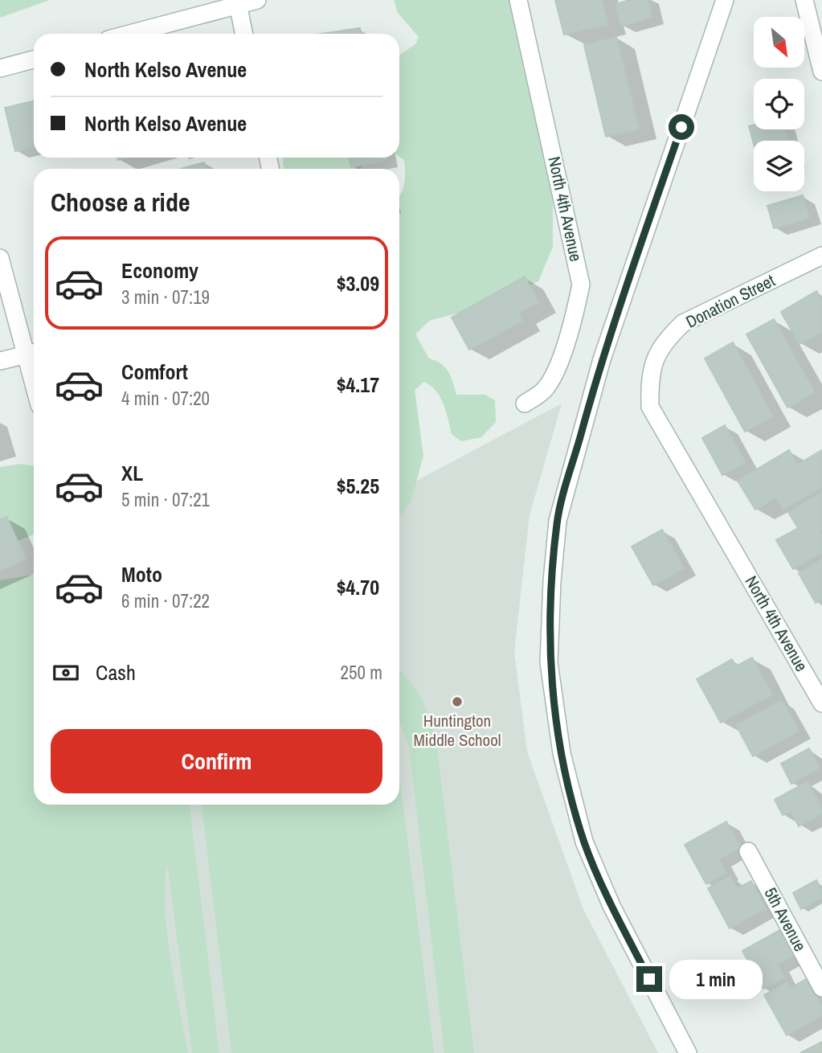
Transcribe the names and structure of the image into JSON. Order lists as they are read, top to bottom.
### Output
{
  "streets": {
    "street": ["North 4th Avenue", "Donation Street", "5th Avenue"]
  },
  "crossings": [
    ["North 4th Avenue", "Donation Street"]
  ],
  "places": ["Huntington Middle School"],
  "north": "bottom right",
  "page": {
    "banner": ["North Kelso Avenue", "North Kelso Avenue"],
    "heading": "Choose a ride",
    "list": [
      {
        "name": "Economy",
        "note": "3 min · 07:19",
        "value": "$3.09"
      },
      {
        "name": "Comfort",
        "note": "4 min · 07:20",
        "value": "$4.17"
      },
      {
        "name": "XL",
        "note": "5 min · 07:21",
        "value": "$5.25"
      },
      {
        "name": "Moto",
        "note": "6 min · 07:22",
        "value": "$4.70"
      }
    ],
    "pay": ["Cash", "250 m"],
    "buttons": "Confirm",
    "bubble": "1 min"
  }
}
